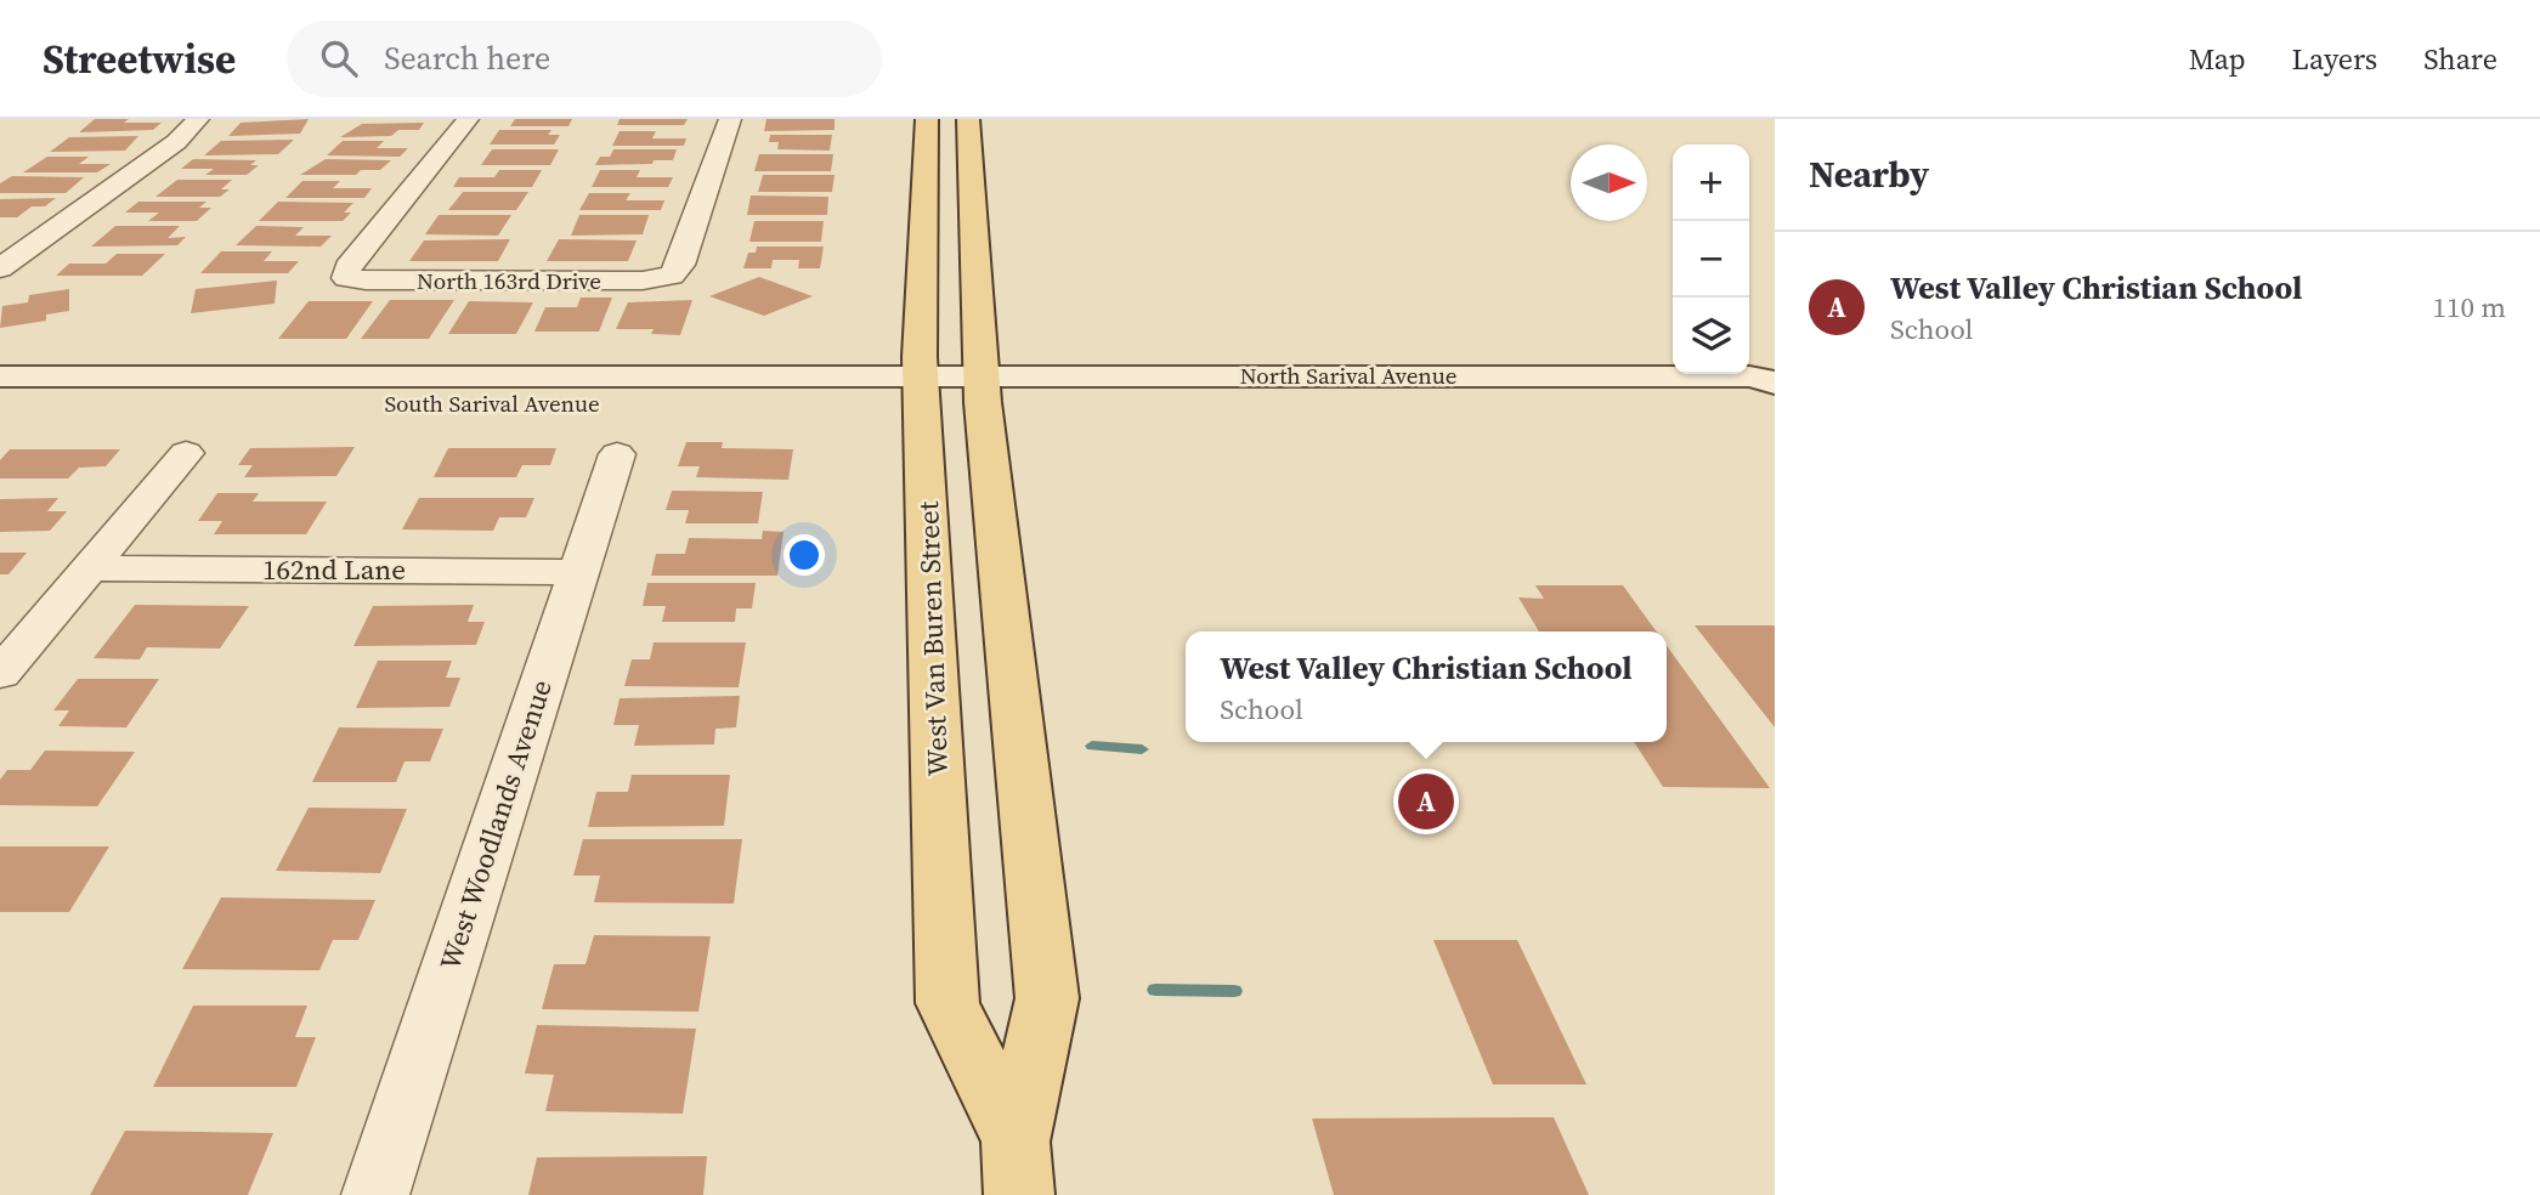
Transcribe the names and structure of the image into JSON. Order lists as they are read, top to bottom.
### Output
{
  "streets": {
    "main road": ["North Sarival Avenue", "South Sarival Avenue", "West Van Buren Street"],
    "street": ["North 163rd Drive", "162nd Lane", "West Woodlands Avenue"]
  },
  "crossings": [
    ["North Sarival Avenue", "South Sarival Avenue"],
    ["North Sarival Avenue", "West Van Buren Street"],
    ["South Sarival Avenue", "West Van Buren Street"],
    ["162nd Lane", "West Woodlands Avenue"]
  ],
  "north": "right",
  "page": {
    "header": "Streetwise",
    "search": "Search here",
    "nav": ["Map", "Layers", "Share"],
    "heading": "Nearby",
    "map_buttons": ["+", "−"],
    "list": [
      {
        "mark": "A",
        "name": "West Valley Christian School",
        "note": "School",
        "value": "110 m"
      }
    ],
    "popup": ["West Valley Christian School", "School"],
    "pins": "A"
  }
}
